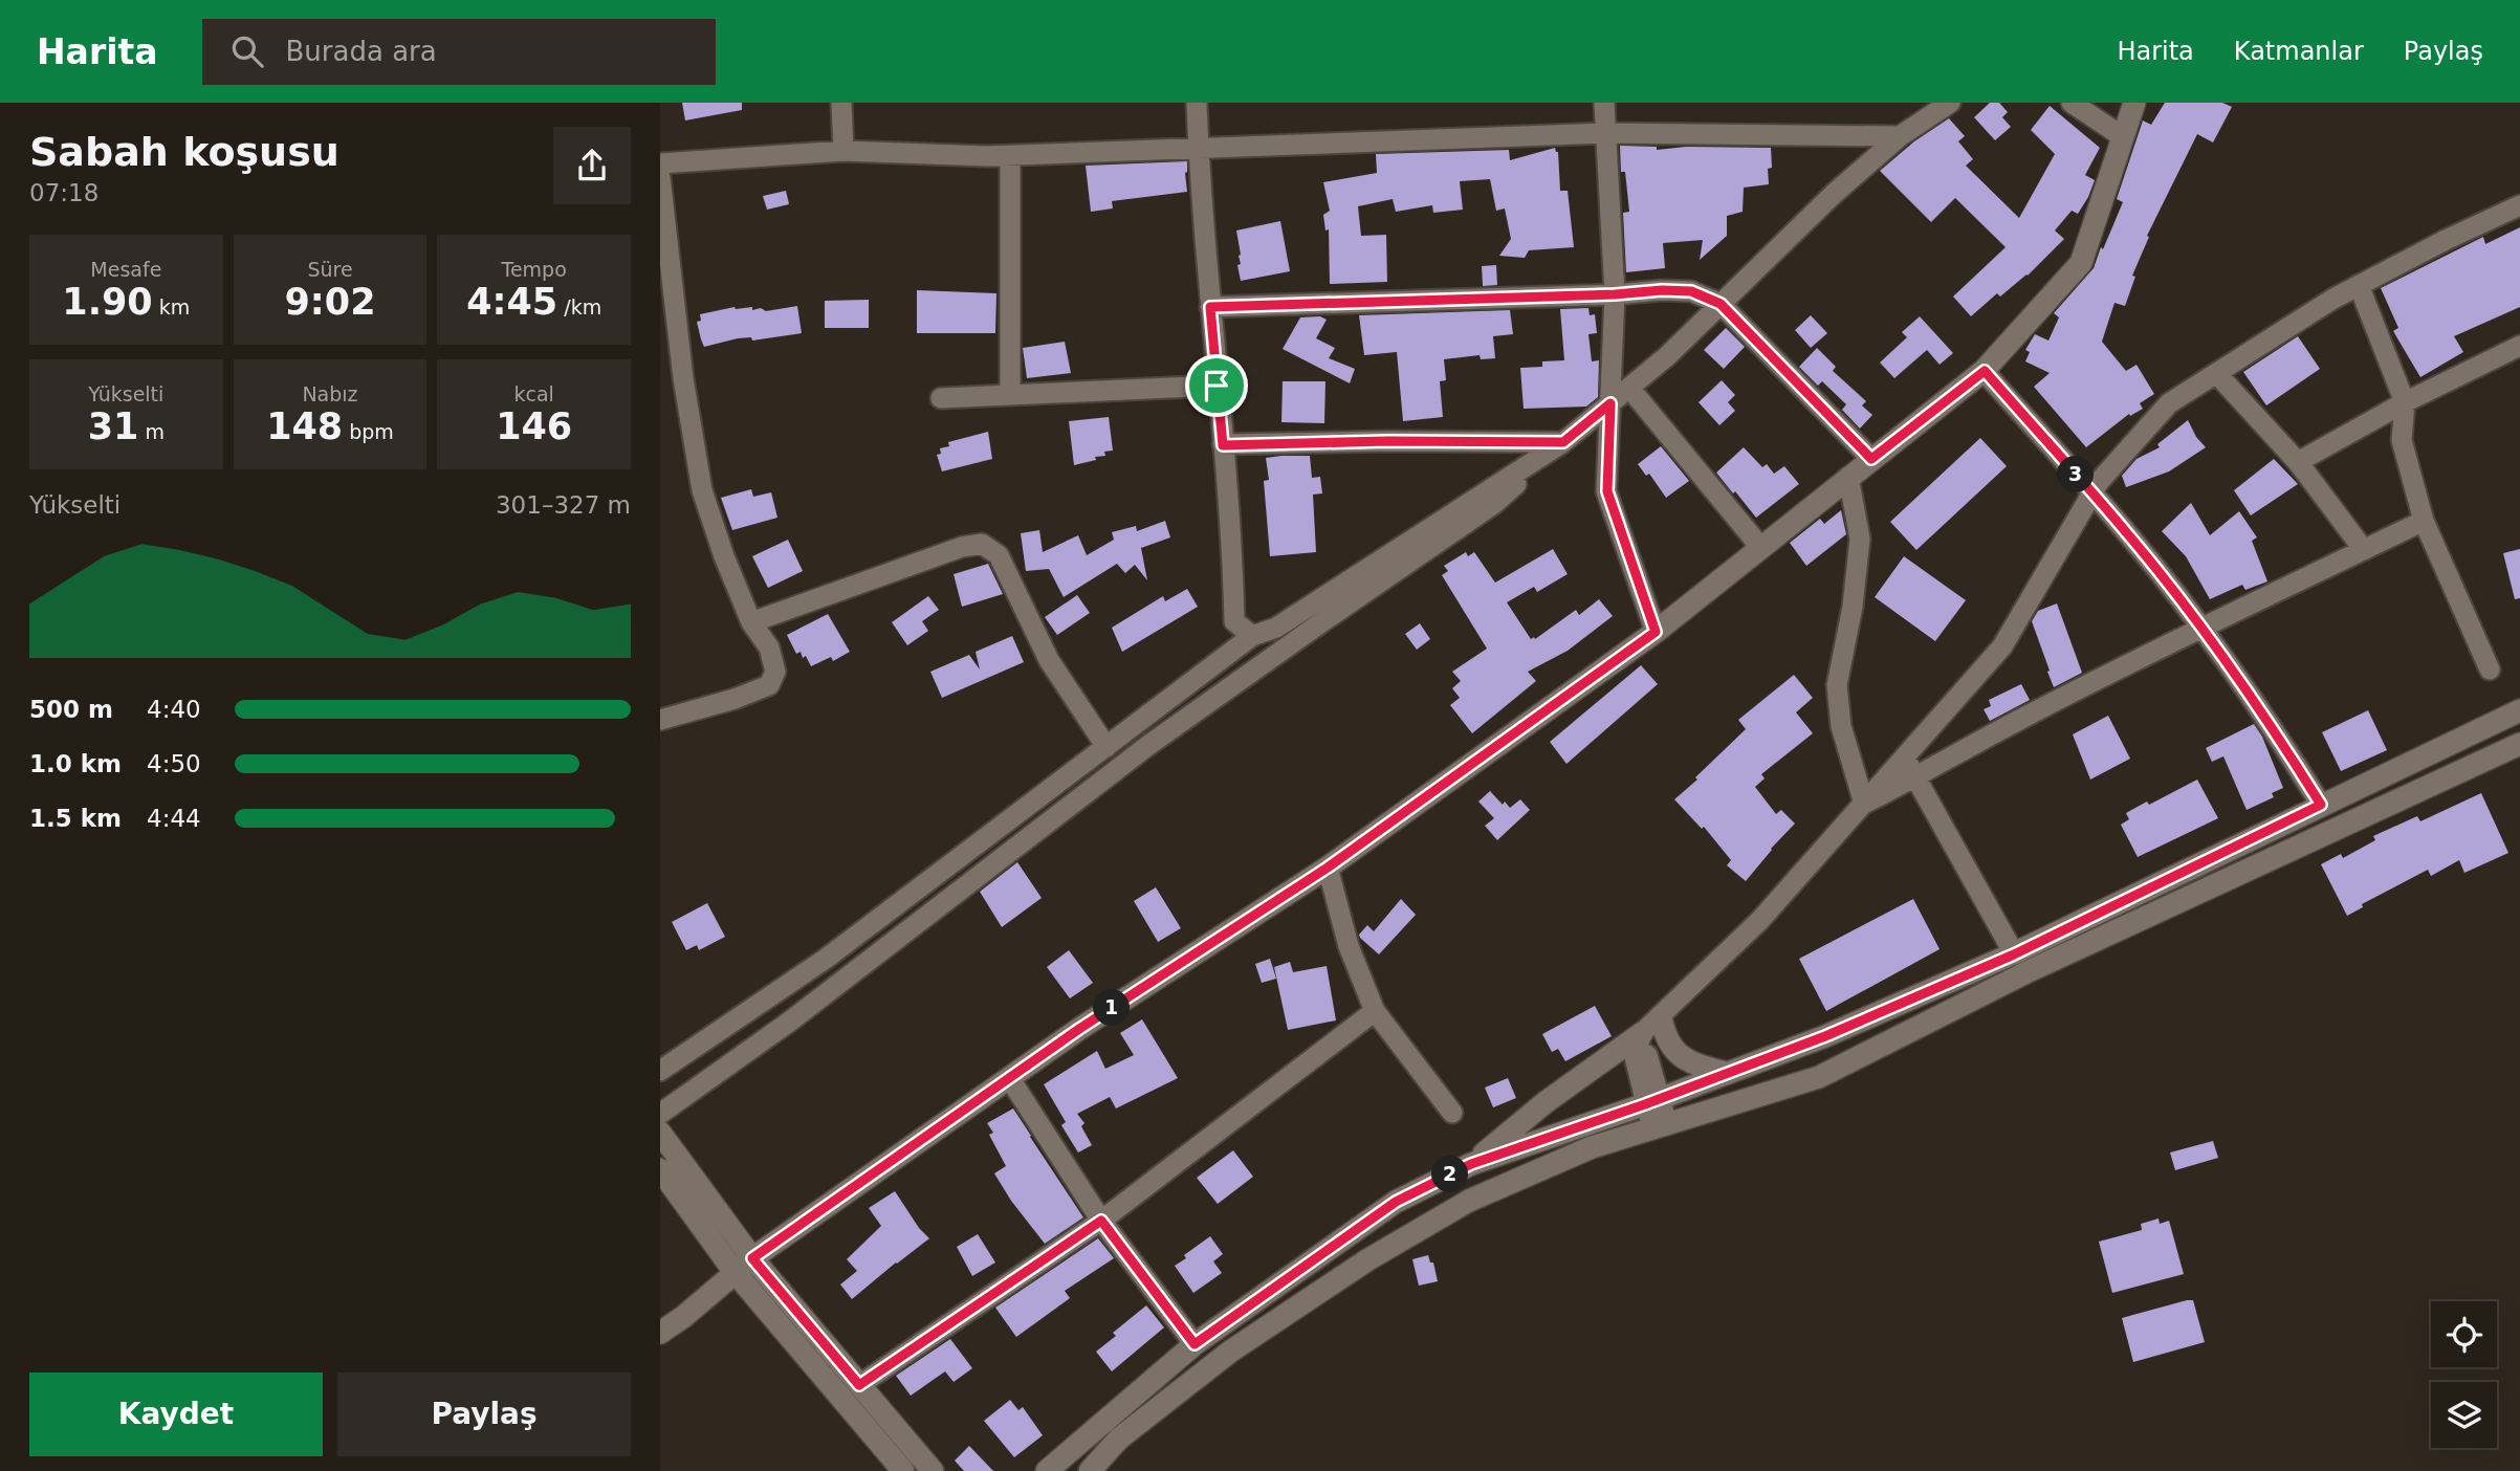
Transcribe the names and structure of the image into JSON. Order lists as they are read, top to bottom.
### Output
{
  "page": {
    "header": "Harita",
    "search": "Burada ara",
    "nav": ["Harita", "Katmanlar", "Paylaş"],
    "heading": ["Sabah koşusu", "07:18"],
    "stats": [
      ["Mesafe", "1.90 km"],
      ["Süre", "9:02"],
      ["Tempo", "4:45 /km"],
      ["Yükselti", "31 m"],
      ["Nabız", "148 bpm"],
      ["kcal", "146"]
    ],
    "pins": ["3", "1", "2"],
    "chart": ["Yükselti", "301–327 m"],
    "list": [
      {
        "name": "500 m",
        "note": "4:40"
      },
      {
        "name": "1.0 km",
        "note": "4:50"
      },
      {
        "name": "1.5 km",
        "note": "4:44"
      }
    ],
    "buttons": ["Kaydet", "Paylaş"]
  }
}
